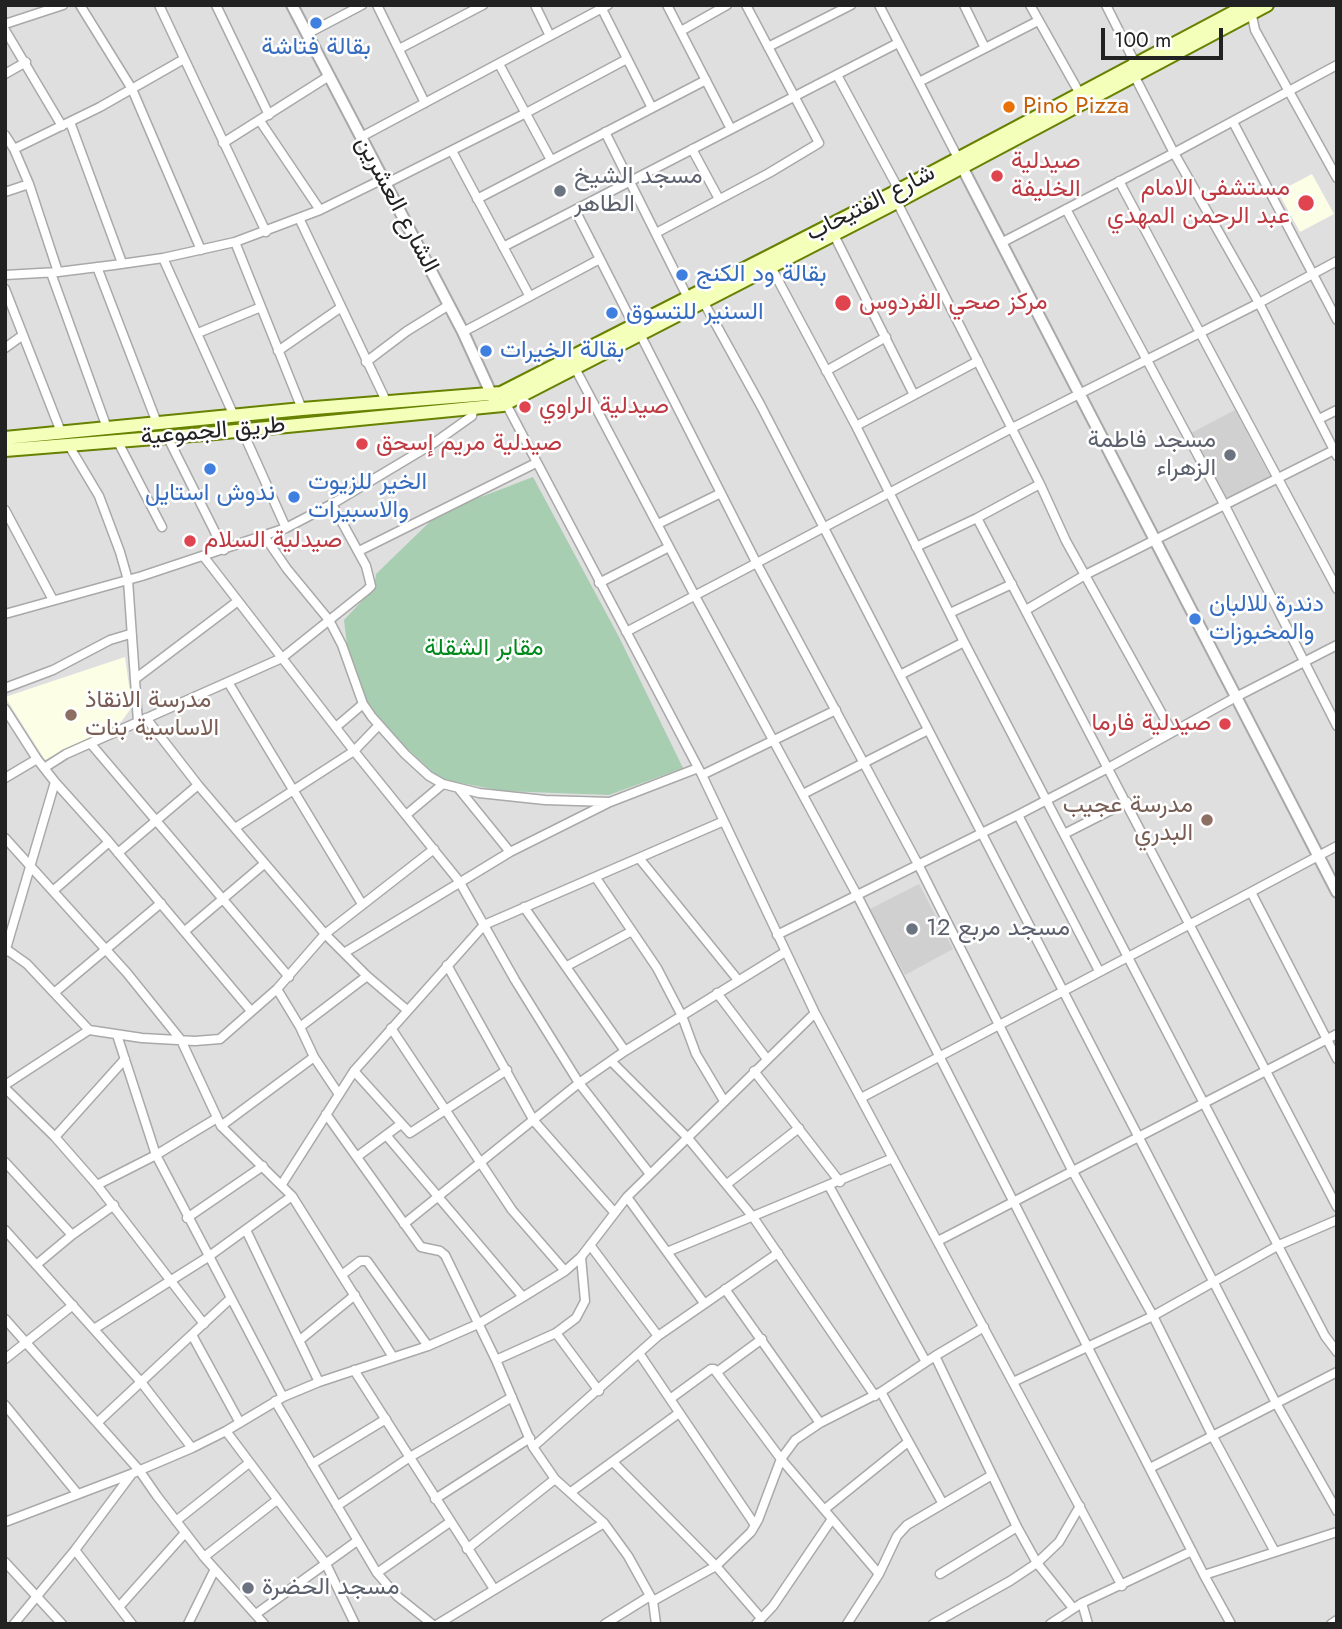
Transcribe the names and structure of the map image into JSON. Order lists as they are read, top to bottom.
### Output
{
  "streets": {
    "main road": ["شارع الفتيحاب", "طريق الجموعية"],
    "street": ["الشارع العشرين"]
  },
  "crossings": [
    ["شارع الفتيحاب", "الشارع العشرين"]
  ],
  "parks": ["مقابر الشقلة"],
  "places": [
    "بقالة فتاشة",
    "Pino Pizza",
    "صيدلية الخليفة",
    "مسجد الشيخ الطاهر",
    "مستشفى الامام عبد الرحمن المهدي",
    "بقالة ود الكنج",
    "مركز صحي الفردوس",
    "السنير للتسوق",
    "بقالة الخيرات",
    "صيدلية الراوي",
    "صيدلية مريم إسحق",
    "مسجد فاطمة الزهراء",
    "ندوش استايل",
    "الخير للزيوت والاسبيرات",
    "صيدلية السلام",
    "دندرة للالبان والمخبوزات",
    "مدرسة الانقاذ الاساسية بنات",
    "صيدلية فارما",
    "مدرسة عجيب البدري",
    "مسجد مربع 12",
    "مسجد الحضرة"
  ],
  "scale_bar": "100 m"
}
